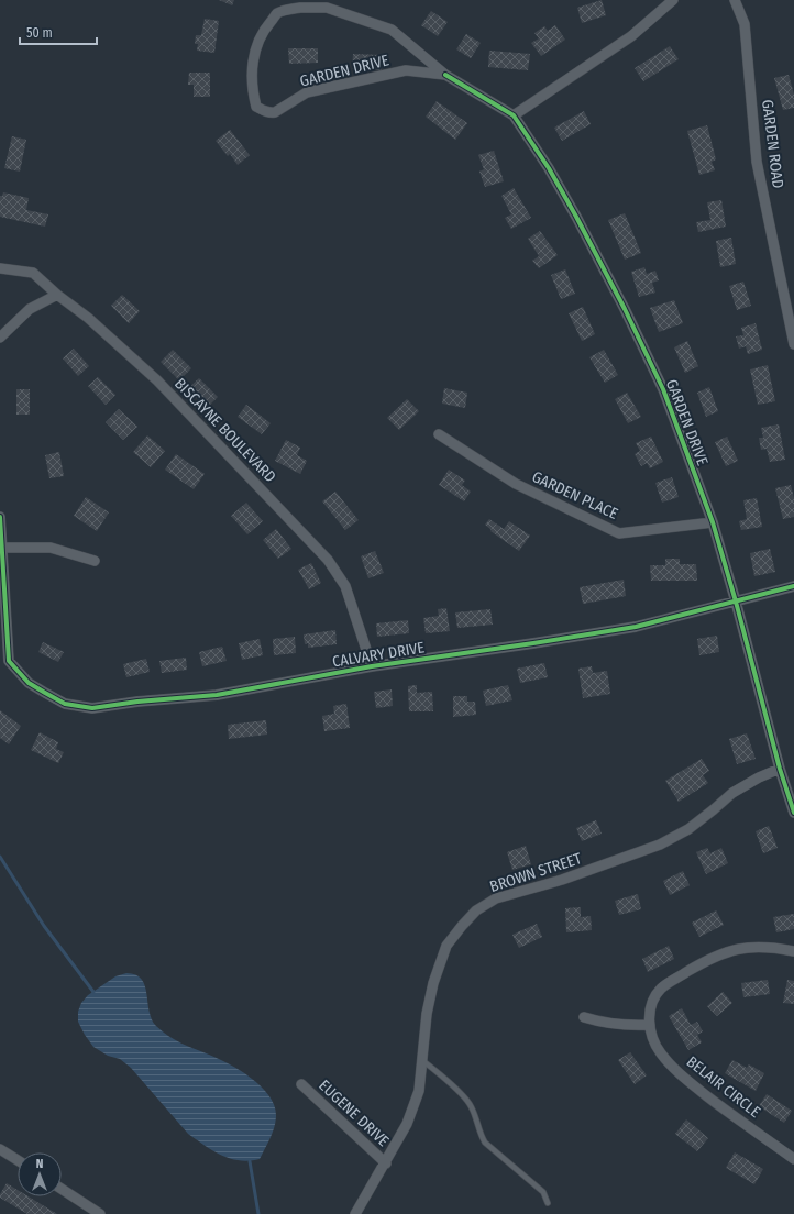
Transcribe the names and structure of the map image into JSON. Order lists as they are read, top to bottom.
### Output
{
  "streets": {
    "street": [
      "GARDEN DRIVE",
      "GARDEN ROAD",
      "BISCAYNE BOULEVARD",
      "GARDEN PLACE",
      "CALVARY DRIVE",
      "BROWN STREET",
      "BELAIR CIRCLE",
      "EUGENE DRIVE"
    ]
  },
  "crossings": [
    ["GARDEN DRIVE", "GARDEN PLACE"],
    ["GARDEN DRIVE", "CALVARY DRIVE"],
    ["GARDEN DRIVE", "BROWN STREET"],
    ["BISCAYNE BOULEVARD", "CALVARY DRIVE"],
    ["BROWN STREET", "EUGENE DRIVE"]
  ],
  "scale_bar": "50 m",
  "north": "top"
}
